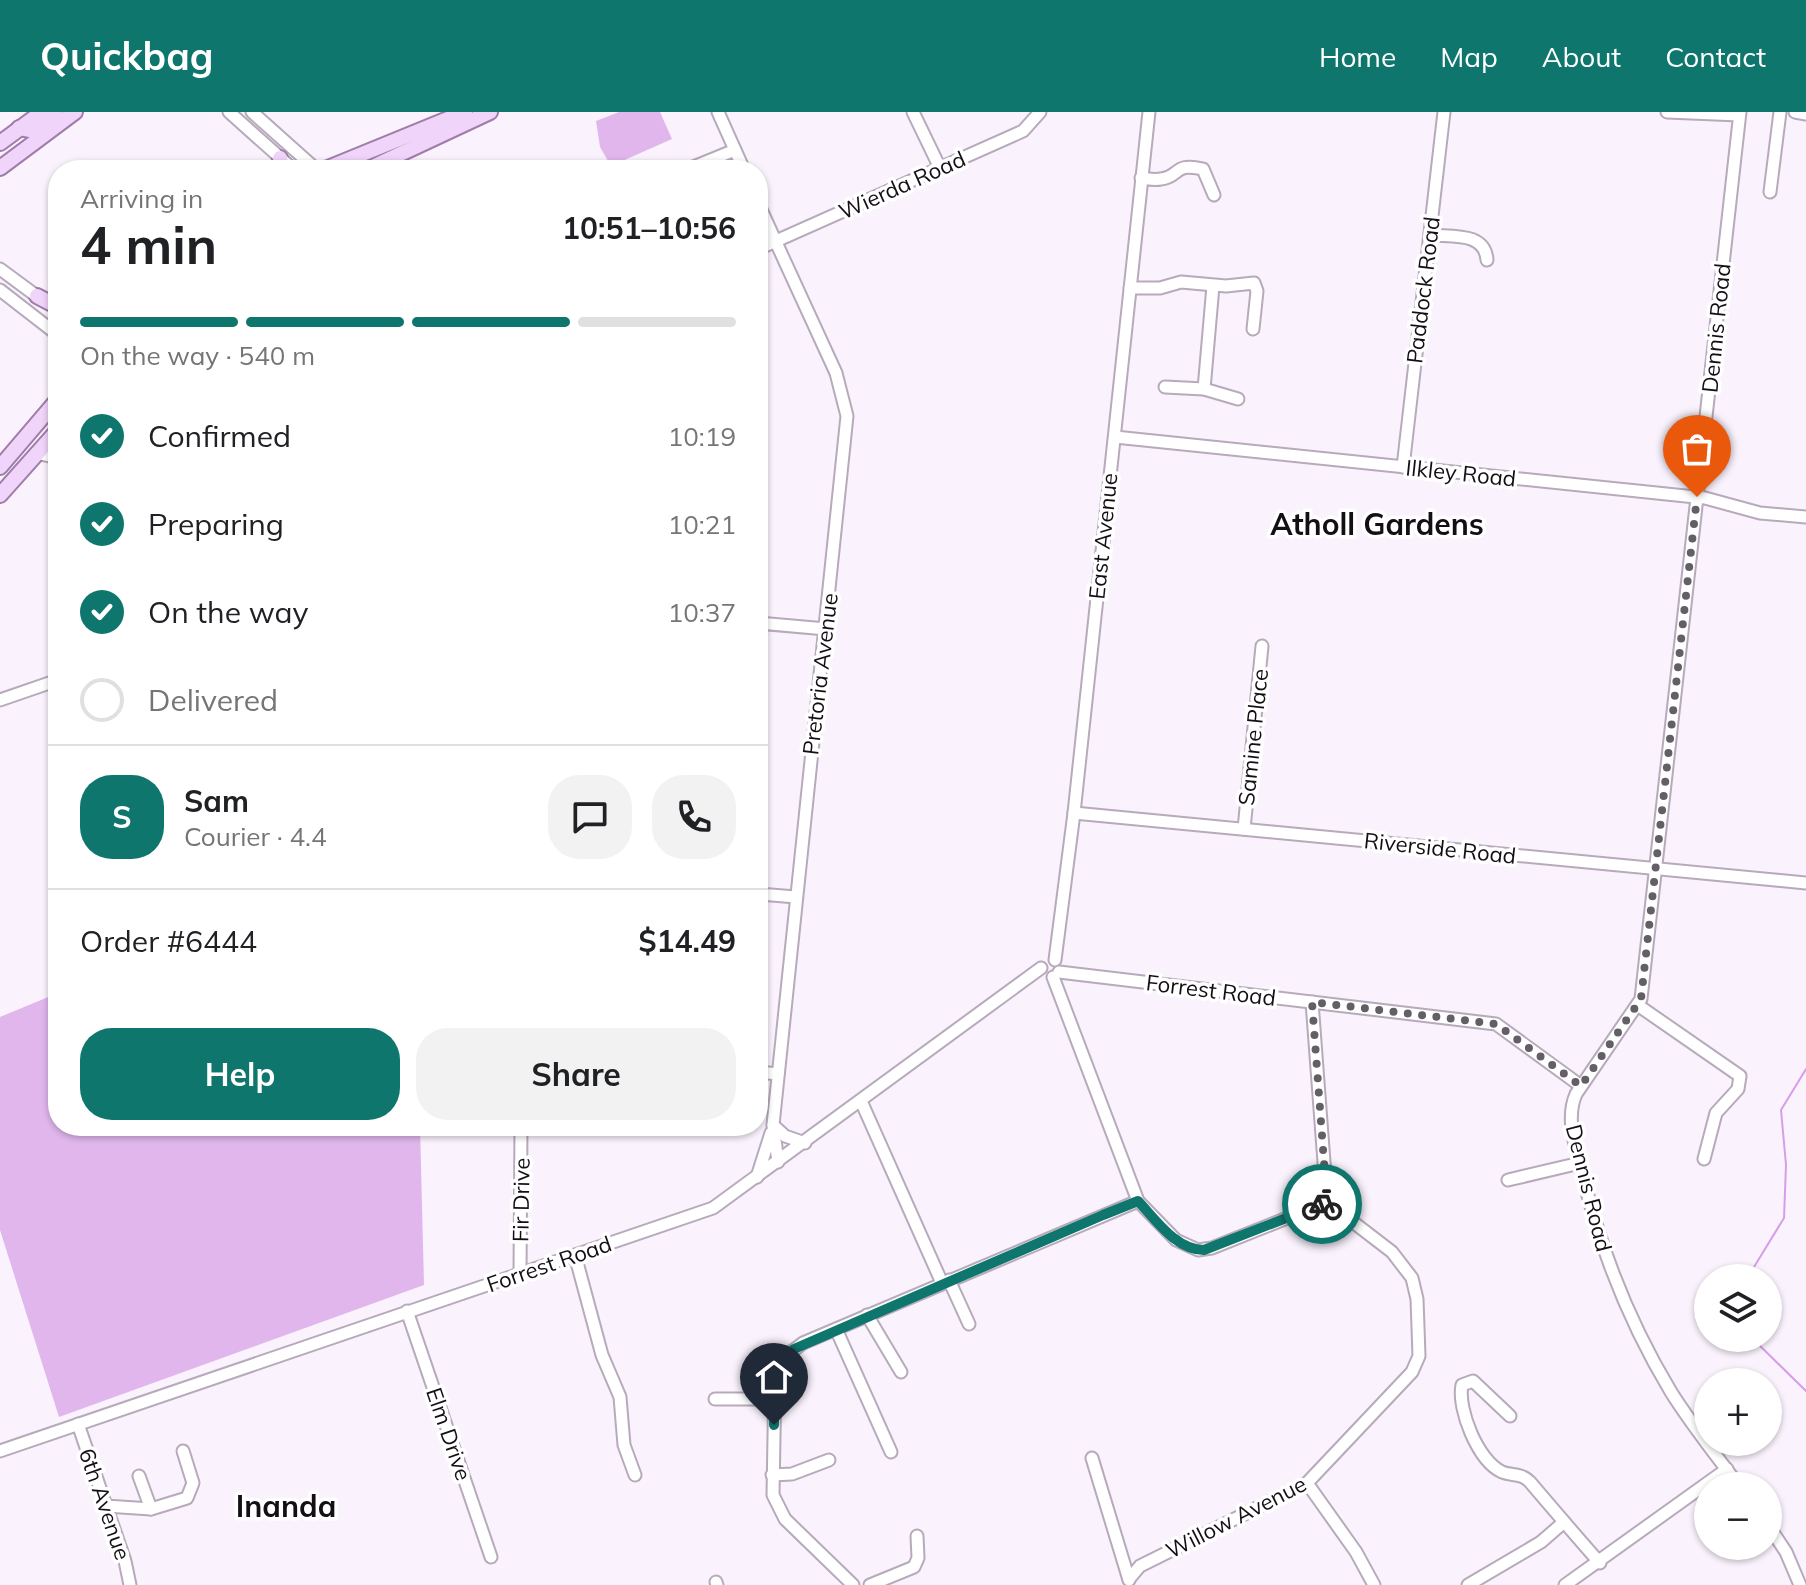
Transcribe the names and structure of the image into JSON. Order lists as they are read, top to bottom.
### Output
{
  "streets": {
    "street": [
      "Wierda Road",
      "Paddock Road",
      "Dennis Road",
      "Ilkley Road",
      "East Avenue",
      "Pretoria Avenue",
      "Samine Place",
      "Riverside Road",
      "Forrest Road",
      "Fir Drive",
      "Elm Drive",
      "6th Avenue",
      "Willow Avenue"
    ]
  },
  "crossings": [
    ["Wierda Road", "Pretoria Avenue"],
    ["Paddock Road", "Ilkley Road"],
    ["Dennis Road", "Ilkley Road"],
    ["Dennis Road", "Riverside Road"],
    ["Dennis Road", "Forrest Road"],
    ["Ilkley Road", "East Avenue"],
    ["East Avenue", "Riverside Road"],
    ["East Avenue", "Forrest Road"],
    ["Pretoria Avenue", "Forrest Road"],
    ["Samine Place", "Riverside Road"],
    ["Forrest Road", "Fir Drive"],
    ["Forrest Road", "Elm Drive"],
    ["Forrest Road", "6th Avenue"]
  ],
  "districts": ["Atholl Gardens", "Inanda"],
  "page": {
    "header": "Quickbag",
    "nav": [
      "Home",
      "Map",
      "About",
      "Contact"
    ],
    "heading": ["4 min", "Arriving in", "10:51–10:56"],
    "panel": [
      "Sam",
      "Courier · 4.4",
      "Order #6444",
      "$14.49"
    ],
    "bar": "On the way · 540 m",
    "list": [
      ["Confirmed", "10:19"],
      ["Preparing", "10:21"],
      ["On the way", "10:37"],
      "Delivered"
    ],
    "round": "S",
    "buttons": ["Help", "Share"],
    "map_buttons": ["+", "−"]
  }
}
